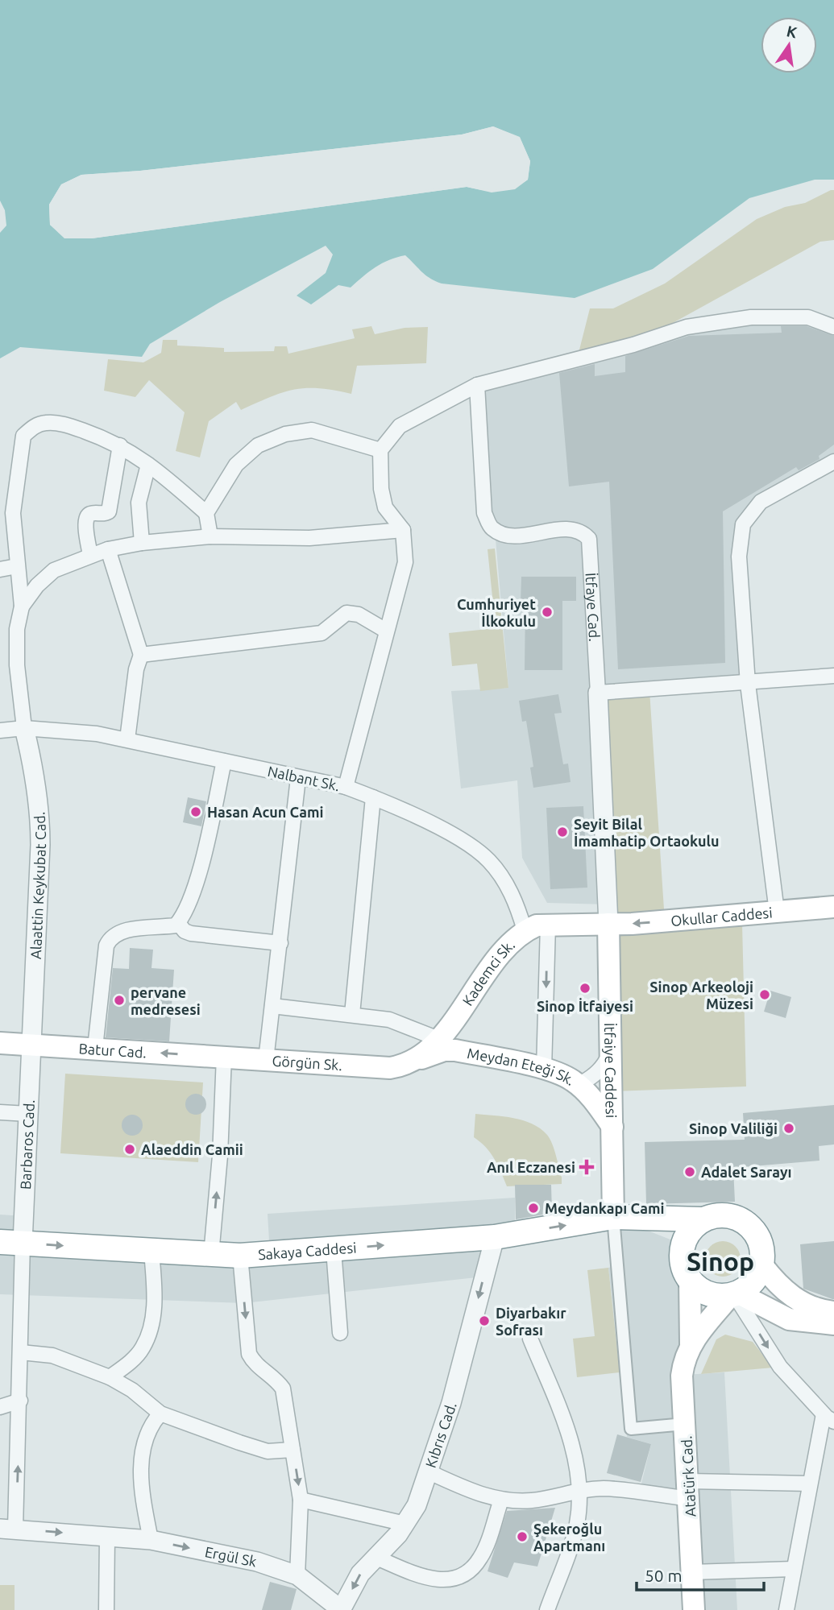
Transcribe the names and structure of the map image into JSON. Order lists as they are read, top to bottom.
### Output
{
  "streets": {
    "highway": ["Sakaya Caddesi"],
    "main road": [
      "Okullar Caddesi",
      "Kademci Sk.",
      "Batur Cad.",
      "Görgün Sk.",
      "Meydan Eteği Sk.",
      "İtfaiye Caddesi",
      "Atatürk Cad."
    ],
    "street": [
      "İtfaye Cad.",
      "Nalbant Sk.",
      "Alaattin Keykubat Cad.",
      "Barbaros Cad.",
      "Kıbrıs Cad.",
      "Ergül Sk"
    ]
  },
  "crossings": [
    ["İtfaye Cad.", "Okullar Caddesi"],
    ["İtfaye Cad.", "Kademci Sk."],
    ["İtfaye Cad.", "İtfaiye Caddesi"],
    ["Nalbant Sk.", "Alaattin Keykubat Cad."],
    ["Nalbant Sk.", "Kademci Sk."],
    ["Alaattin Keykubat Cad.", "Batur Cad."],
    ["Alaattin Keykubat Cad.", "Barbaros Cad."],
    ["Okullar Caddesi", "Kademci Sk."],
    ["Okullar Caddesi", "İtfaiye Caddesi"],
    ["Kademci Sk.", "Görgün Sk."],
    ["Kademci Sk.", "Meydan Eteği Sk."],
    ["Kademci Sk.", "İtfaiye Caddesi"],
    ["Batur Cad.", "Görgün Sk."],
    ["Batur Cad.", "Barbaros Cad."],
    ["Görgün Sk.", "Meydan Eteği Sk."],
    ["Meydan Eteği Sk.", "İtfaiye Caddesi"],
    ["İtfaiye Caddesi", "Sakaya Caddesi"],
    ["Barbaros Cad.", "Sakaya Caddesi"],
    ["Sakaya Caddesi", "Kıbrıs Cad."],
    ["Kıbrıs Cad.", "Ergül Sk"]
  ],
  "one_way": ["Okullar Caddesi", "Batur Cad.", "Sakaya Caddesi"],
  "districts": ["Sinop"],
  "places": {
    "other": [
      "Cumhuriyet İlkokulu",
      "Hasan Acun Cami",
      "Seyit Bilal İmamhatip Ortaokulu",
      "Sinop İtfaiyesi",
      "Sinop Arkeoloji Müzesi",
      "pervane medresesi",
      "Sinop Valiliği",
      "Alaeddin Camii",
      "Adalet Sarayı",
      "Meydankapı Cami",
      "Diyarbakır Sofrası",
      "Şekeroğlu Apartmanı"
    ],
    "health": ["Anıl Eczanesi"]
  },
  "scale_bar": "50 m",
  "north": "top"
}
